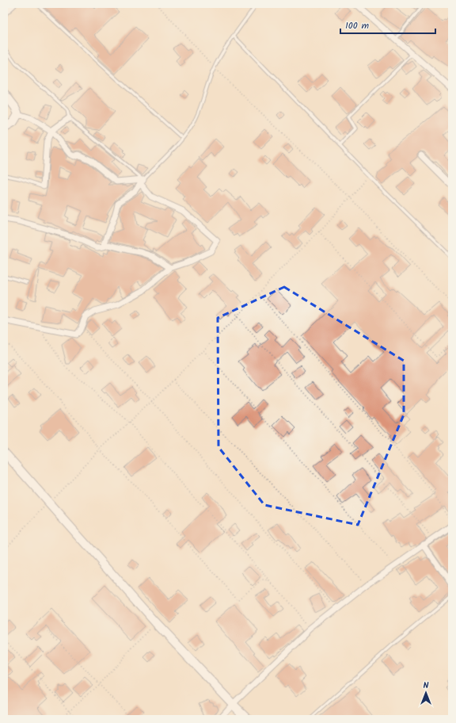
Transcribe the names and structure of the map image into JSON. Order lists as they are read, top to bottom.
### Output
{
  "scale_bar": "100 m",
  "north": "top"
}
